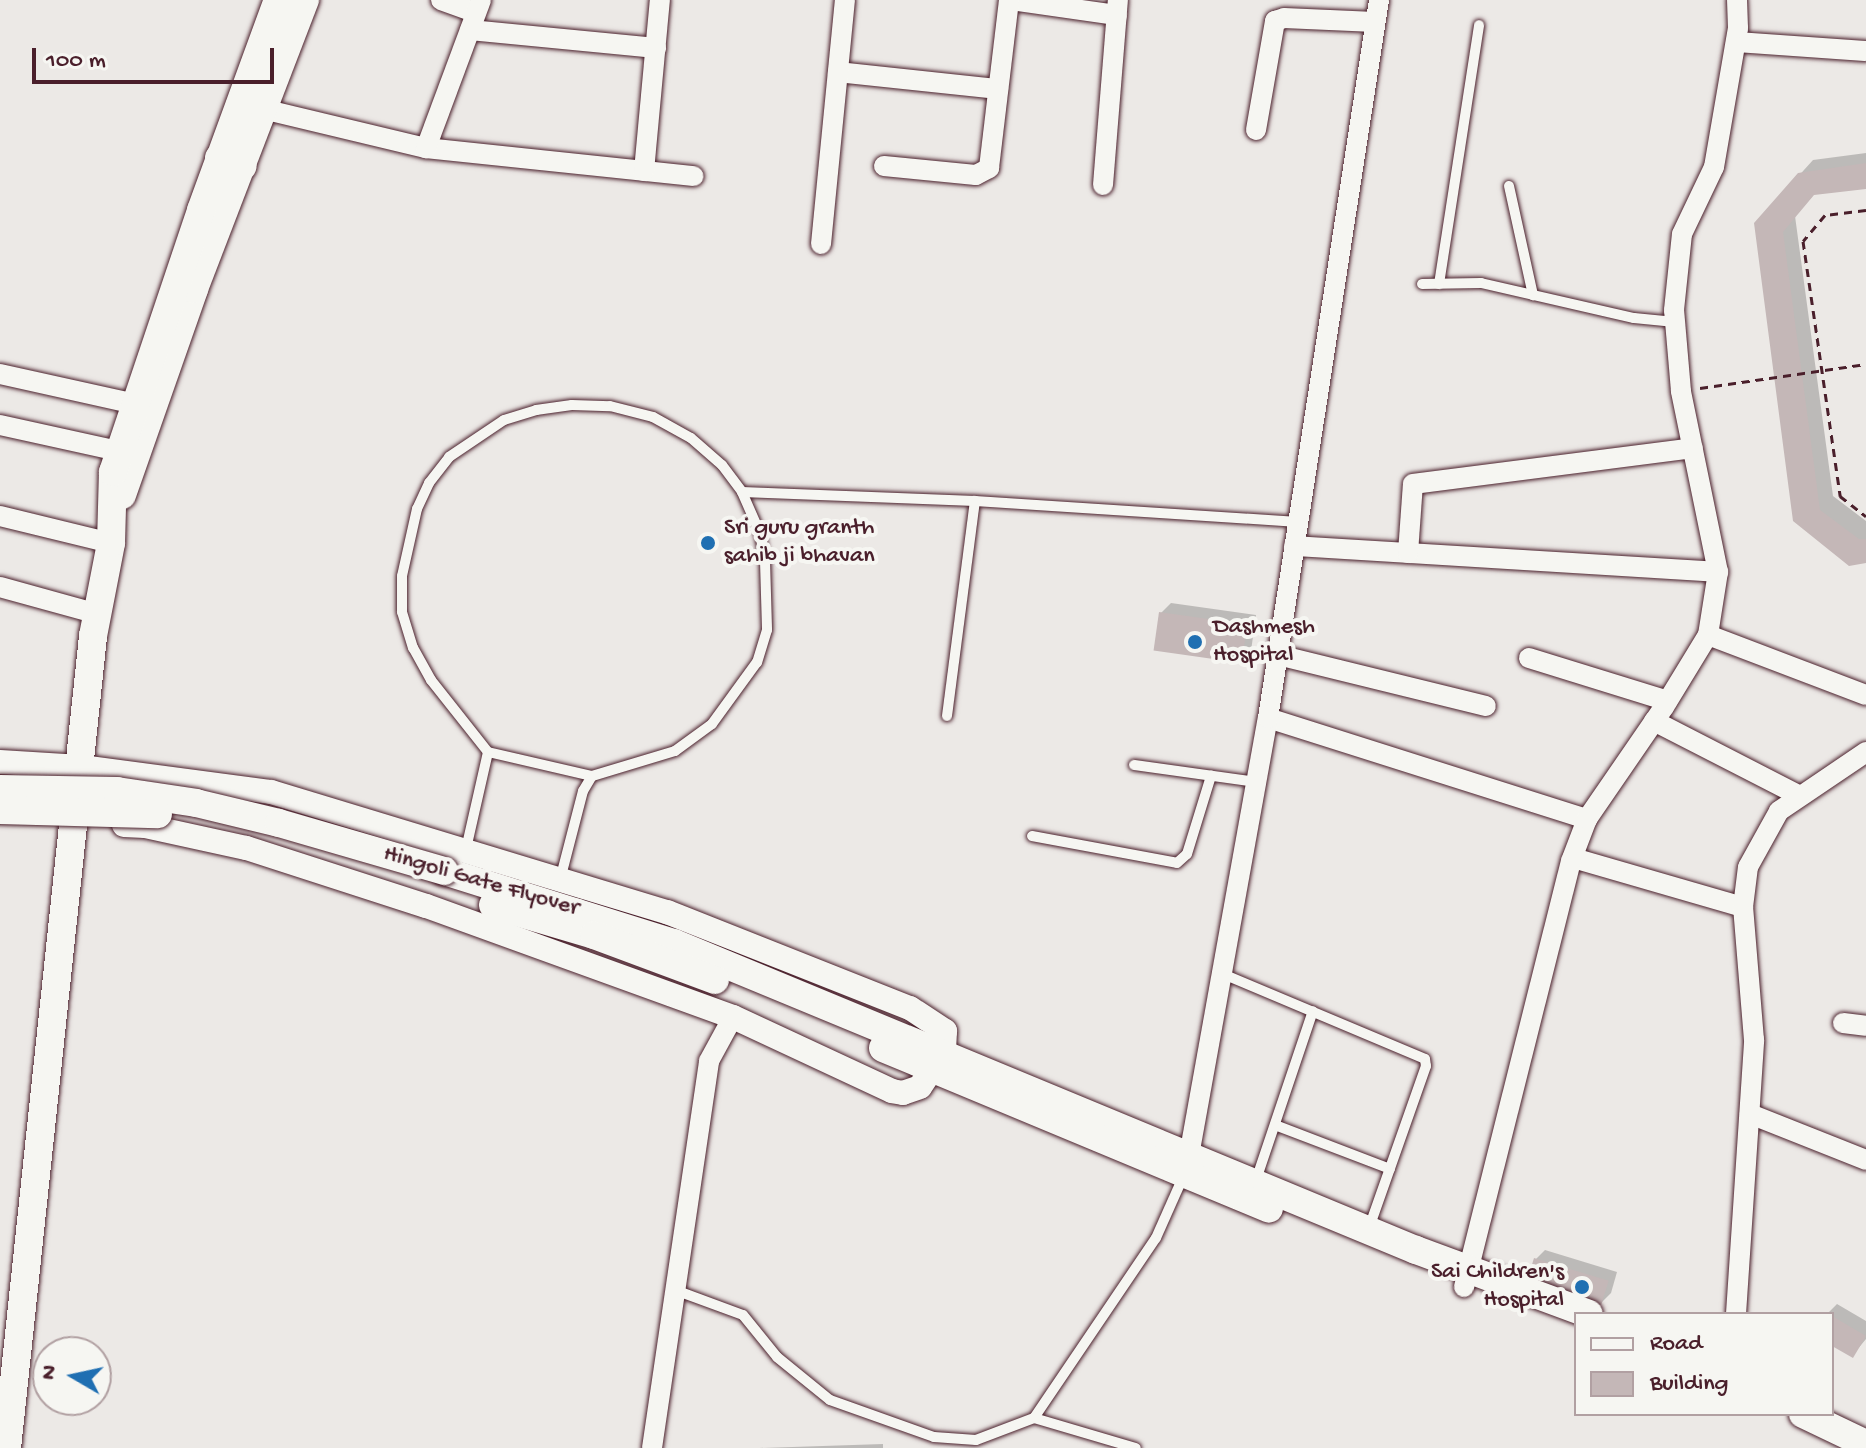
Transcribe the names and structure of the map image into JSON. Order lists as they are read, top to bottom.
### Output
{
  "streets": {
    "main road": ["Hingoli Gate Flyover"]
  },
  "places": ["Sri guru granth sahib ji bhavan", "Dashmesh Hospital", "Sai Children's Hospital"],
  "legend": ["Road", "Building"],
  "scale_bar": "100 m",
  "north": "left"
}
